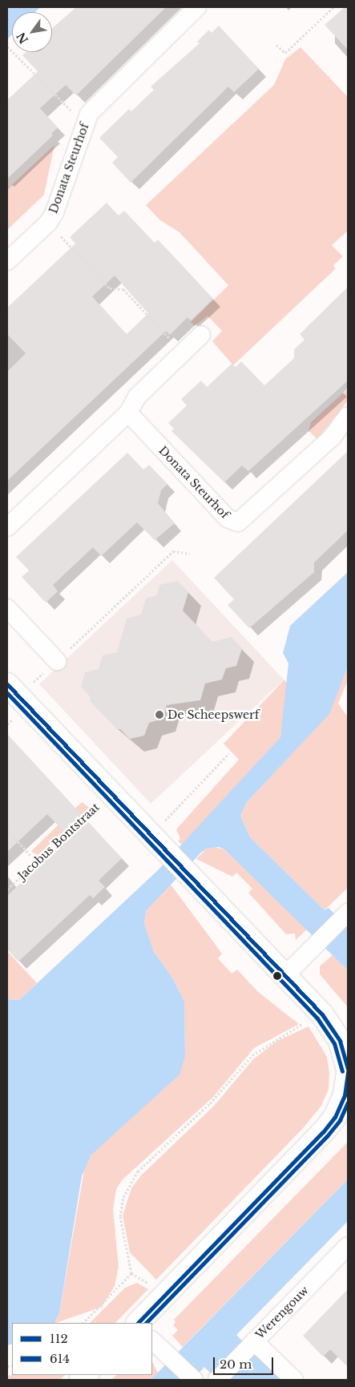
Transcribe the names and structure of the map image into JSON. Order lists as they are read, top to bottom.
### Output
{
  "streets": {
    "street": ["Donata Steurhof", "Werengouw"],
    "path": ["Jacobus Bontstraat"]
  },
  "places": ["De Scheepswerf"],
  "lines": ["transit line 112", "transit line 614"],
  "legend": ["112", "614"],
  "scale_bar": "20 m",
  "north": "bottom left"
}
